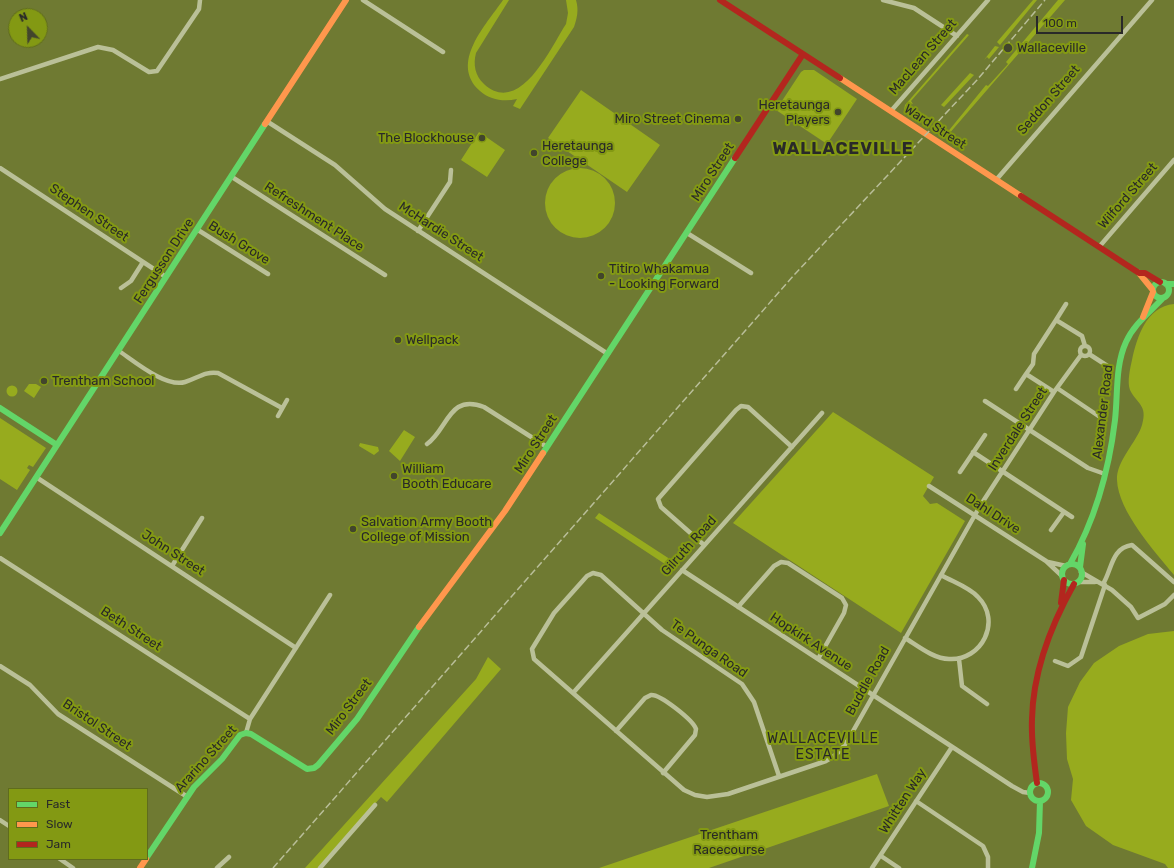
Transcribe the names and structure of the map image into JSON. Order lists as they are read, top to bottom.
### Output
{
  "streets": {
    "street": [
      "MacLean Street",
      "Seddon Street",
      "Ward Street",
      "Miro Street",
      "Wilford Street",
      "Stephen Street",
      "Refreshment Place",
      "McHardie Street",
      "Bush Grove",
      "Fergusson Drive",
      "Alexander Road",
      "Inverdale Street",
      "Dahl Drive",
      "Gilruth Road",
      "John Street",
      "Beth Street",
      "Hopkirk Avenue",
      "Te Punga Road",
      "Buddle Road",
      "Bristol Street",
      "Ararino Street",
      "Whitten Way"
    ]
  },
  "crossings": [
    ["MacLean Street", "Ward Street"],
    ["Seddon Street", "Ward Street"],
    ["Ward Street", "Miro Street"],
    ["Ward Street", "Wilford Street"],
    ["Ward Street", "Alexander Road"],
    ["Miro Street", "McHardie Street"],
    ["Miro Street", "Ararino Street"],
    ["Stephen Street", "Fergusson Drive"],
    ["Refreshment Place", "Fergusson Drive"],
    ["McHardie Street", "Fergusson Drive"],
    ["Bush Grove", "Fergusson Drive"],
    ["Fergusson Drive", "John Street"],
    ["Alexander Road", "Dahl Drive"],
    ["Alexander Road", "Hopkirk Avenue"],
    ["Inverdale Street", "Dahl Drive"],
    ["Inverdale Street", "Buddle Road"],
    ["Dahl Drive", "Buddle Road"],
    ["Gilruth Road", "Hopkirk Avenue"],
    ["Gilruth Road", "Te Punga Road"],
    ["Gilruth Road", "Buddle Road"],
    ["John Street", "Ararino Street"],
    ["Beth Street", "Ararino Street"],
    ["Hopkirk Avenue", "Buddle Road"],
    ["Hopkirk Avenue", "Whitten Way"],
    ["Te Punga Road", "Buddle Road"],
    ["Bristol Street", "Ararino Street"]
  ],
  "districts": ["WALLACEVILLE", "WALLACEVILLE ESTATE"],
  "parks": ["Trentham Racecourse"],
  "places": [
    "Wallaceville",
    "Heretaunga Players",
    "Miro Street Cinema",
    "The Blockhouse",
    "Heretaunga College",
    "Titiro Whakamua - Looking Forward",
    "Wellpack",
    "Trentham School",
    "William Booth Educare",
    "Salvation Army Booth College of Mission"
  ],
  "legend": ["Fast", "Slow", "Jam"],
  "scale_bar": "100 m",
  "north": "top left"
}
